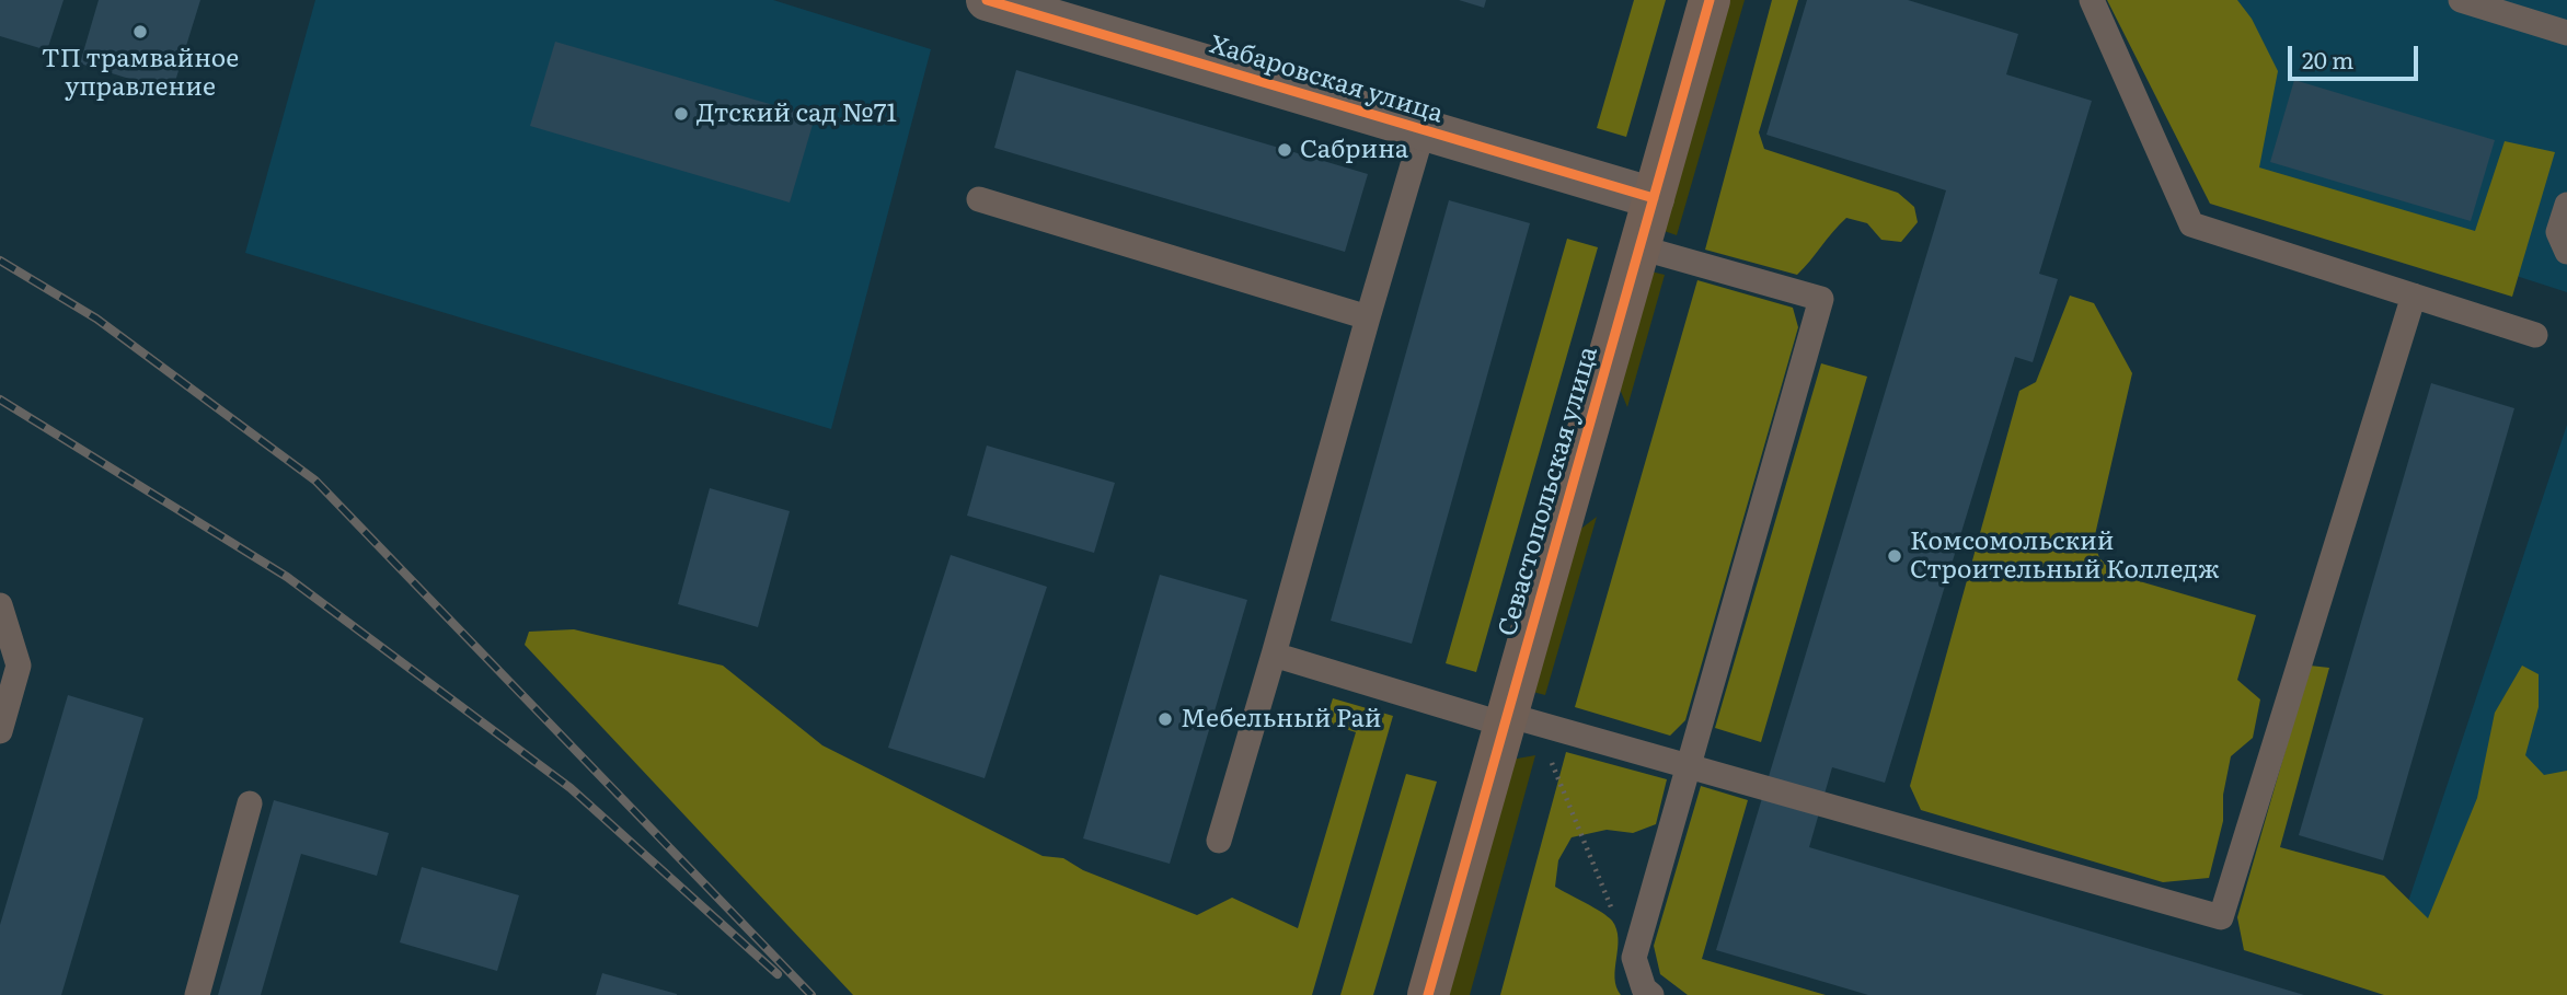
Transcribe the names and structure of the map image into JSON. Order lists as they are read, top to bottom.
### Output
{
  "streets": {
    "street": ["Хабаровская улица", "Севастопольская улица"]
  },
  "crossings": [
    ["Хабаровская улица", "Севастопольская улица"]
  ],
  "places": [
    "ТП трамвайное управление",
    "Дтский сад №71",
    "Сабрина",
    "Комсомольский Строительный Колледж",
    "Мебельный Рай"
  ],
  "scale_bar": "20 m"
}
